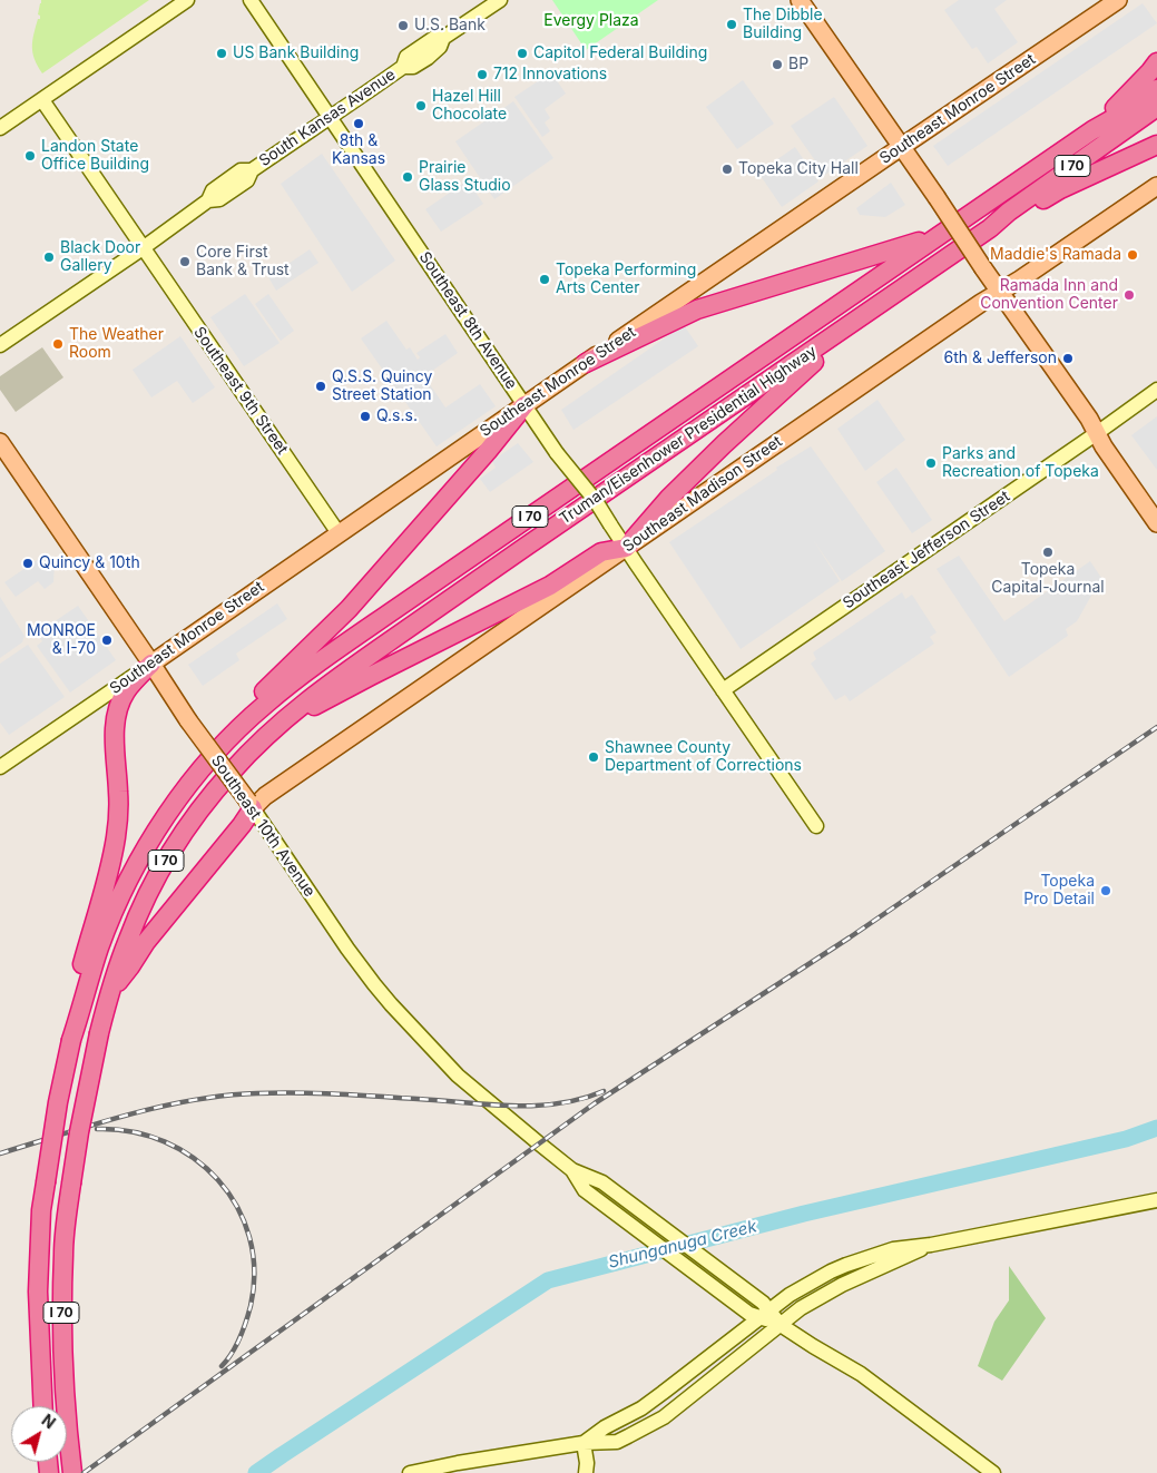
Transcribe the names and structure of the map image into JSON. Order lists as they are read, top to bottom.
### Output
{
  "streets": {
    "highway": ["I 70", "Truman/Eisenhower Presidential Highway"],
    "main road": [
      "Southeast Monroe Street",
      "South Kansas Avenue",
      "Southeast 8th Avenue",
      "Southeast 9th Street",
      "Southeast Madison Street",
      "Southeast Jefferson Street",
      "Southeast 10th Avenue"
    ]
  },
  "crossings": [
    ["Southeast Monroe Street", "Southeast 8th Avenue"],
    ["Southeast Monroe Street", "Southeast 9th Street"],
    ["Southeast Monroe Street", "Southeast 10th Avenue"],
    ["South Kansas Avenue", "Southeast 8th Avenue"],
    ["South Kansas Avenue", "Southeast 9th Street"],
    ["Southeast 8th Avenue", "Southeast Madison Street"],
    ["Southeast 8th Avenue", "Southeast Jefferson Street"],
    ["Southeast Madison Street", "Southeast 10th Avenue"]
  ],
  "water": ["Shunganuga Creek"],
  "parks": ["Evergy Plaza"],
  "places": [
    "The Dibble Building",
    "U.S. Bank",
    "US Bank Building",
    "Capitol Federal Building",
    "BP",
    "712 Innovations",
    "Hazel Hill Chocolate",
    "8th & Kansas",
    "Landon State Office Building",
    "Topeka City Hall",
    "Prairie Glass Studio",
    "Maddie's Ramada",
    "Black Door Gallery",
    "Core First Bank & Trust",
    "Topeka Performing Arts Center",
    "Ramada Inn and Convention Center",
    "The Weather Room",
    "6th & Jefferson",
    "Q.S.S. Quincy Street Station",
    "Q.s.s.",
    "Parks and Recreation of Topeka",
    "Topeka Capital-Journal",
    "Quincy & 10th",
    "MONROE & I-70",
    "Shawnee County Department of Corrections",
    "Topeka Pro Detail"
  ],
  "north": "top right"
}
